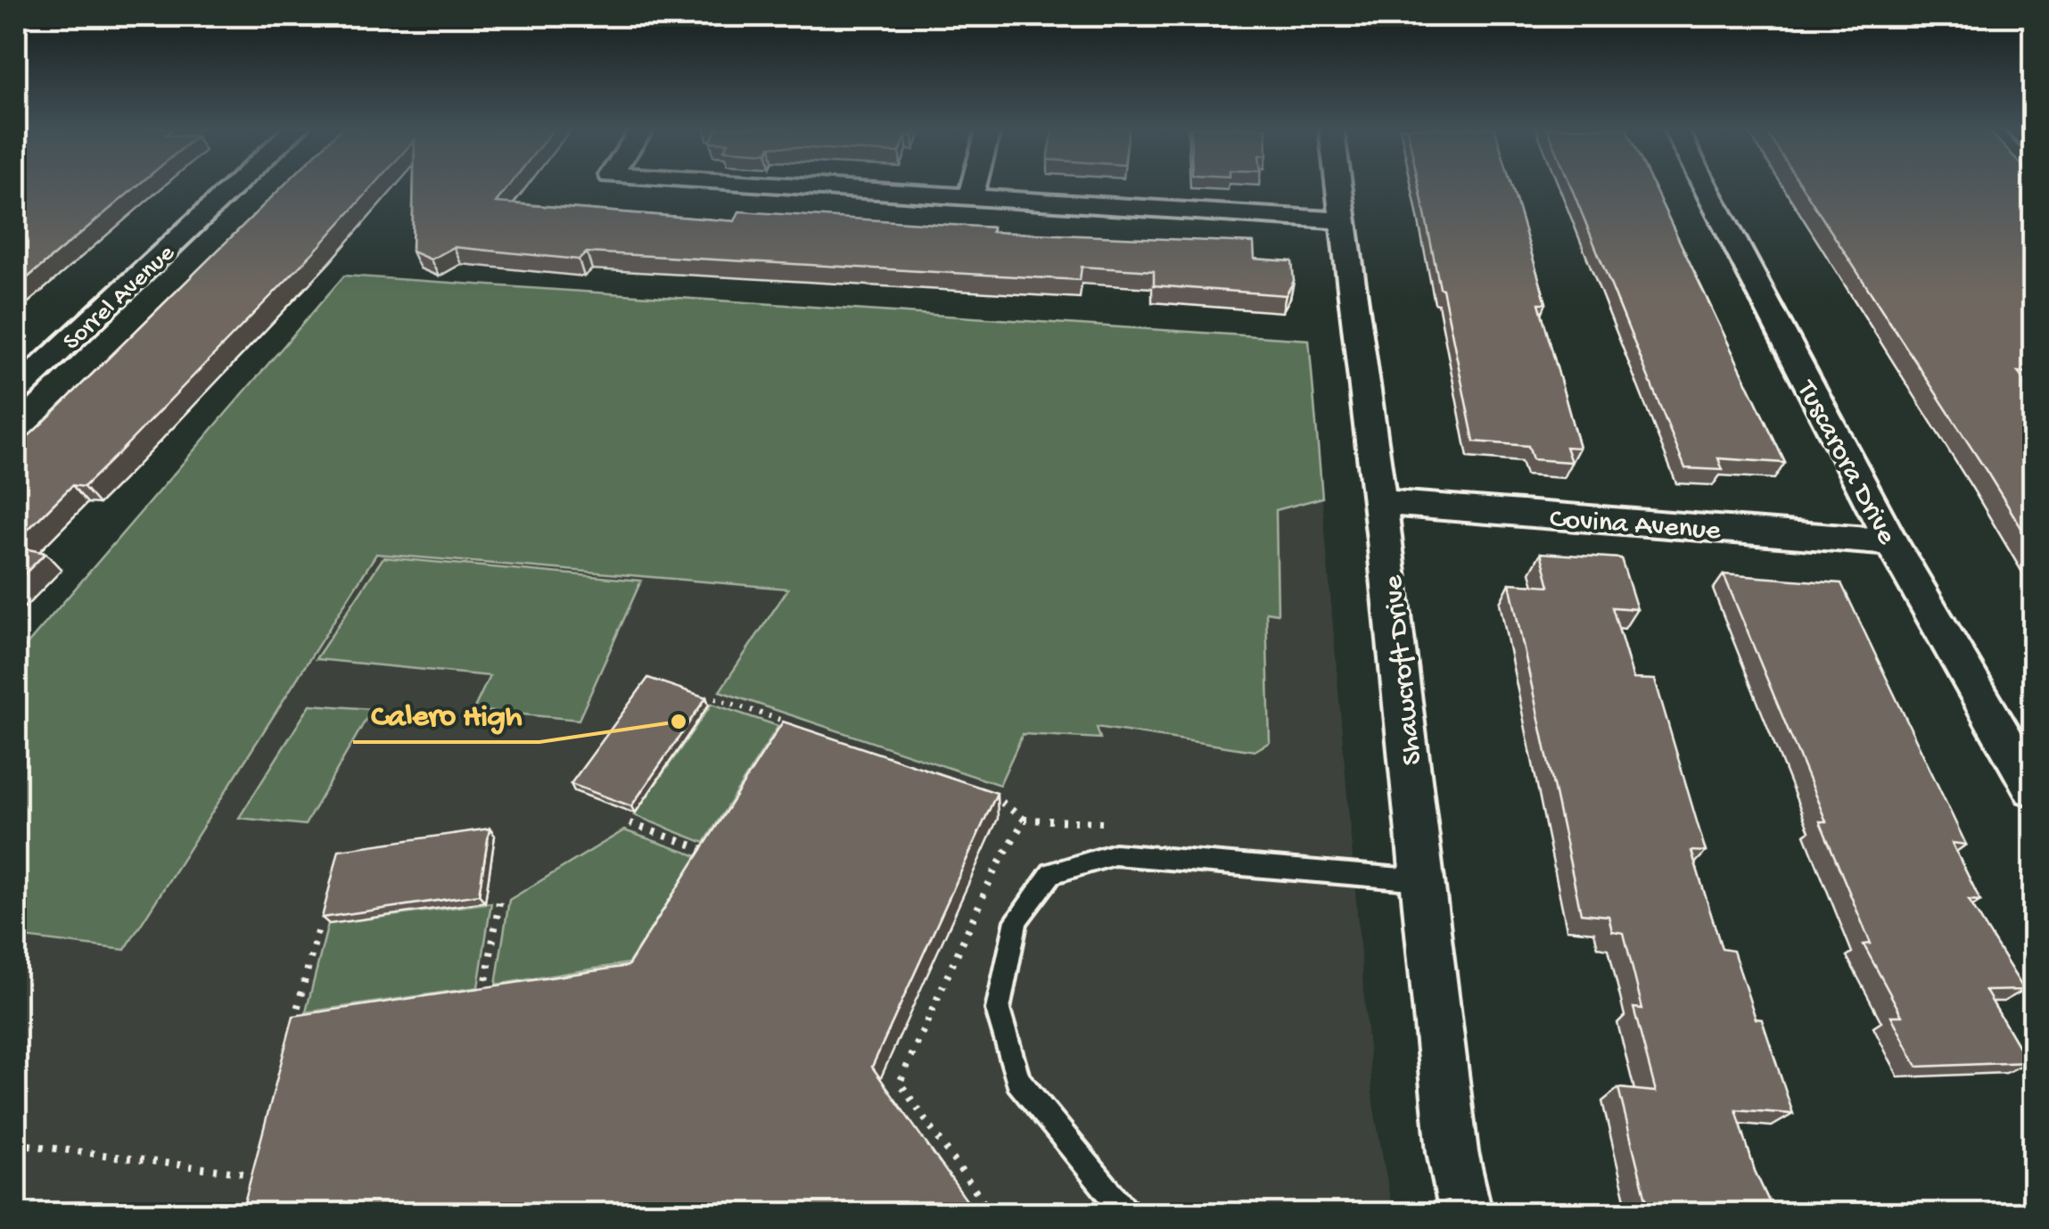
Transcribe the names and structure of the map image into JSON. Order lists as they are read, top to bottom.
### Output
{
  "streets": {
    "street": [
      "Sorrel Avenue",
      "Tuscarora Drive",
      "Covina Avenue",
      "Shawcroft Drive"
    ]
  },
  "crossings": [
    ["Tuscarora Drive", "Covina Avenue"],
    ["Covina Avenue", "Shawcroft Drive"]
  ],
  "places": ["Calero High"]
}
